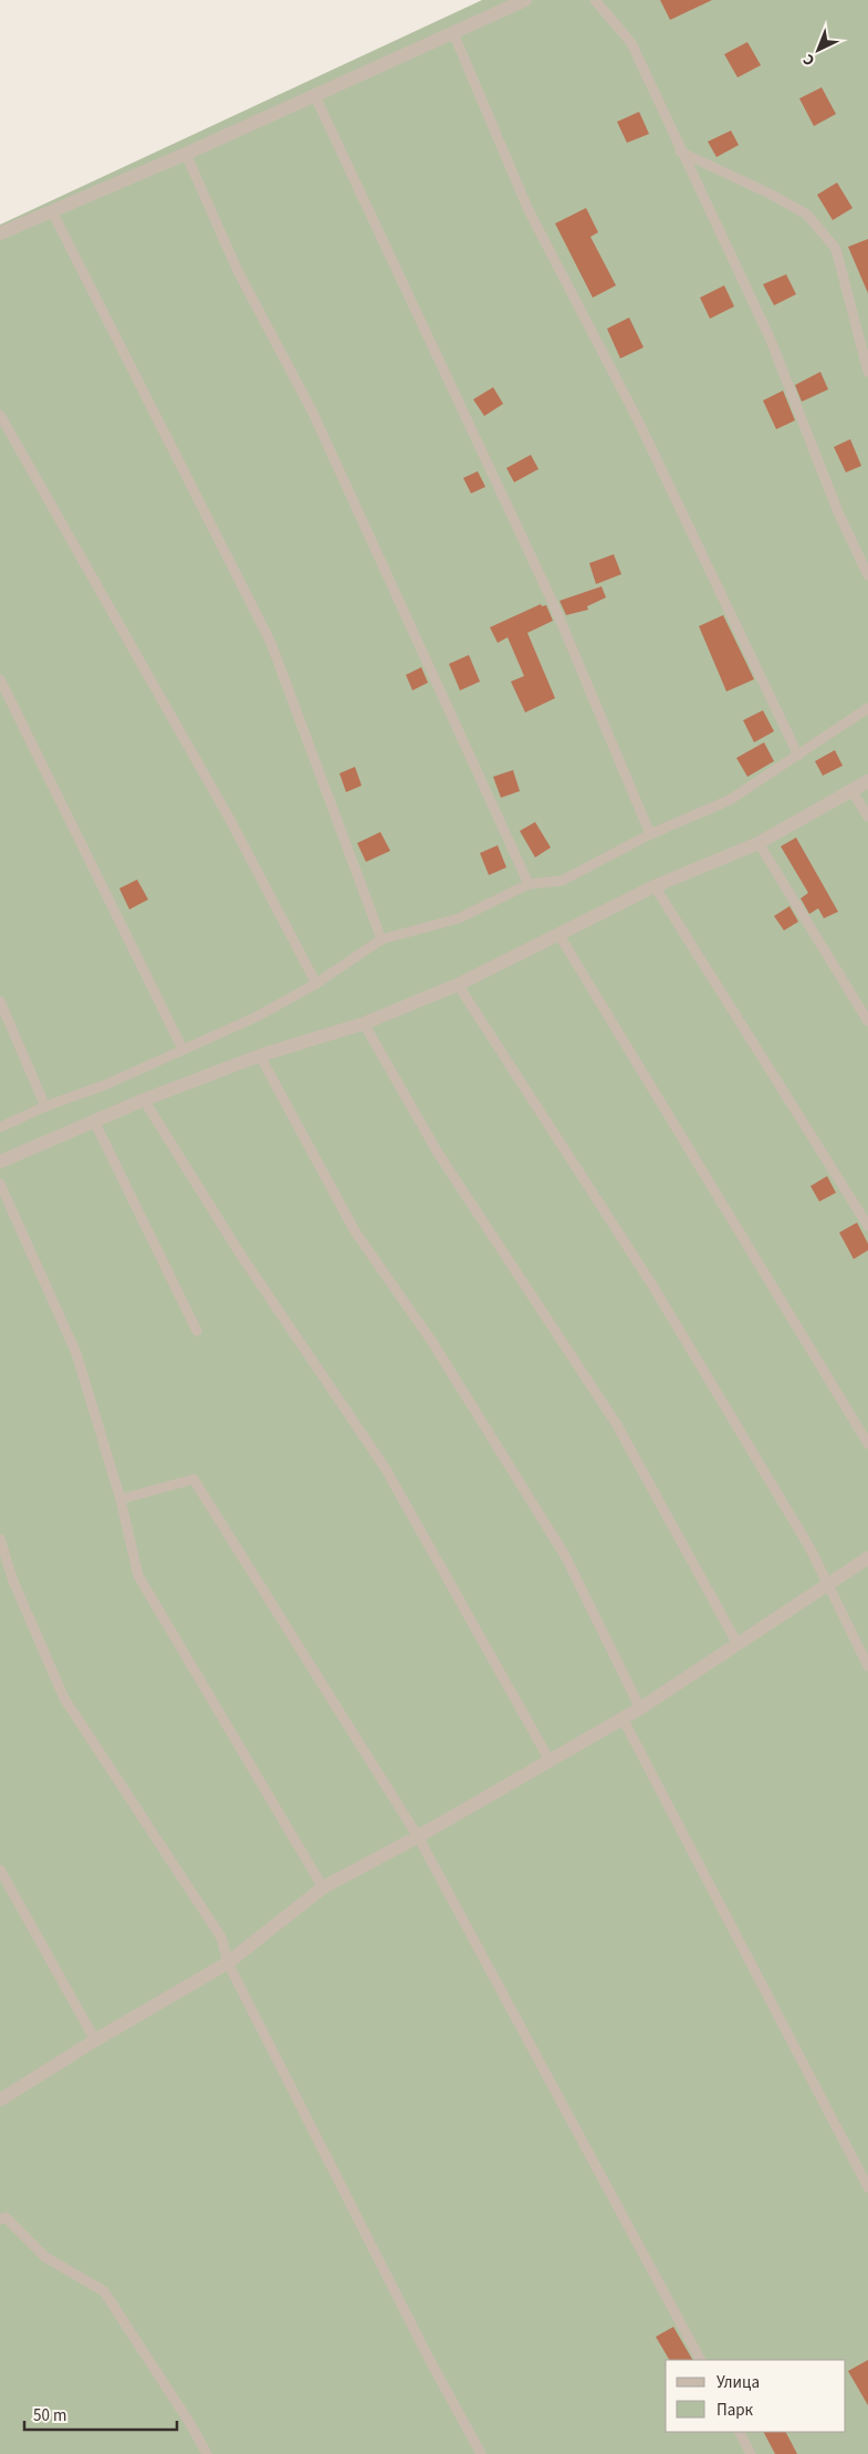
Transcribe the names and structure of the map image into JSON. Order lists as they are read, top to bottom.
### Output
{
  "legend": ["Улица", "Парк"],
  "scale_bar": "50 m",
  "north": "bottom left"
}
